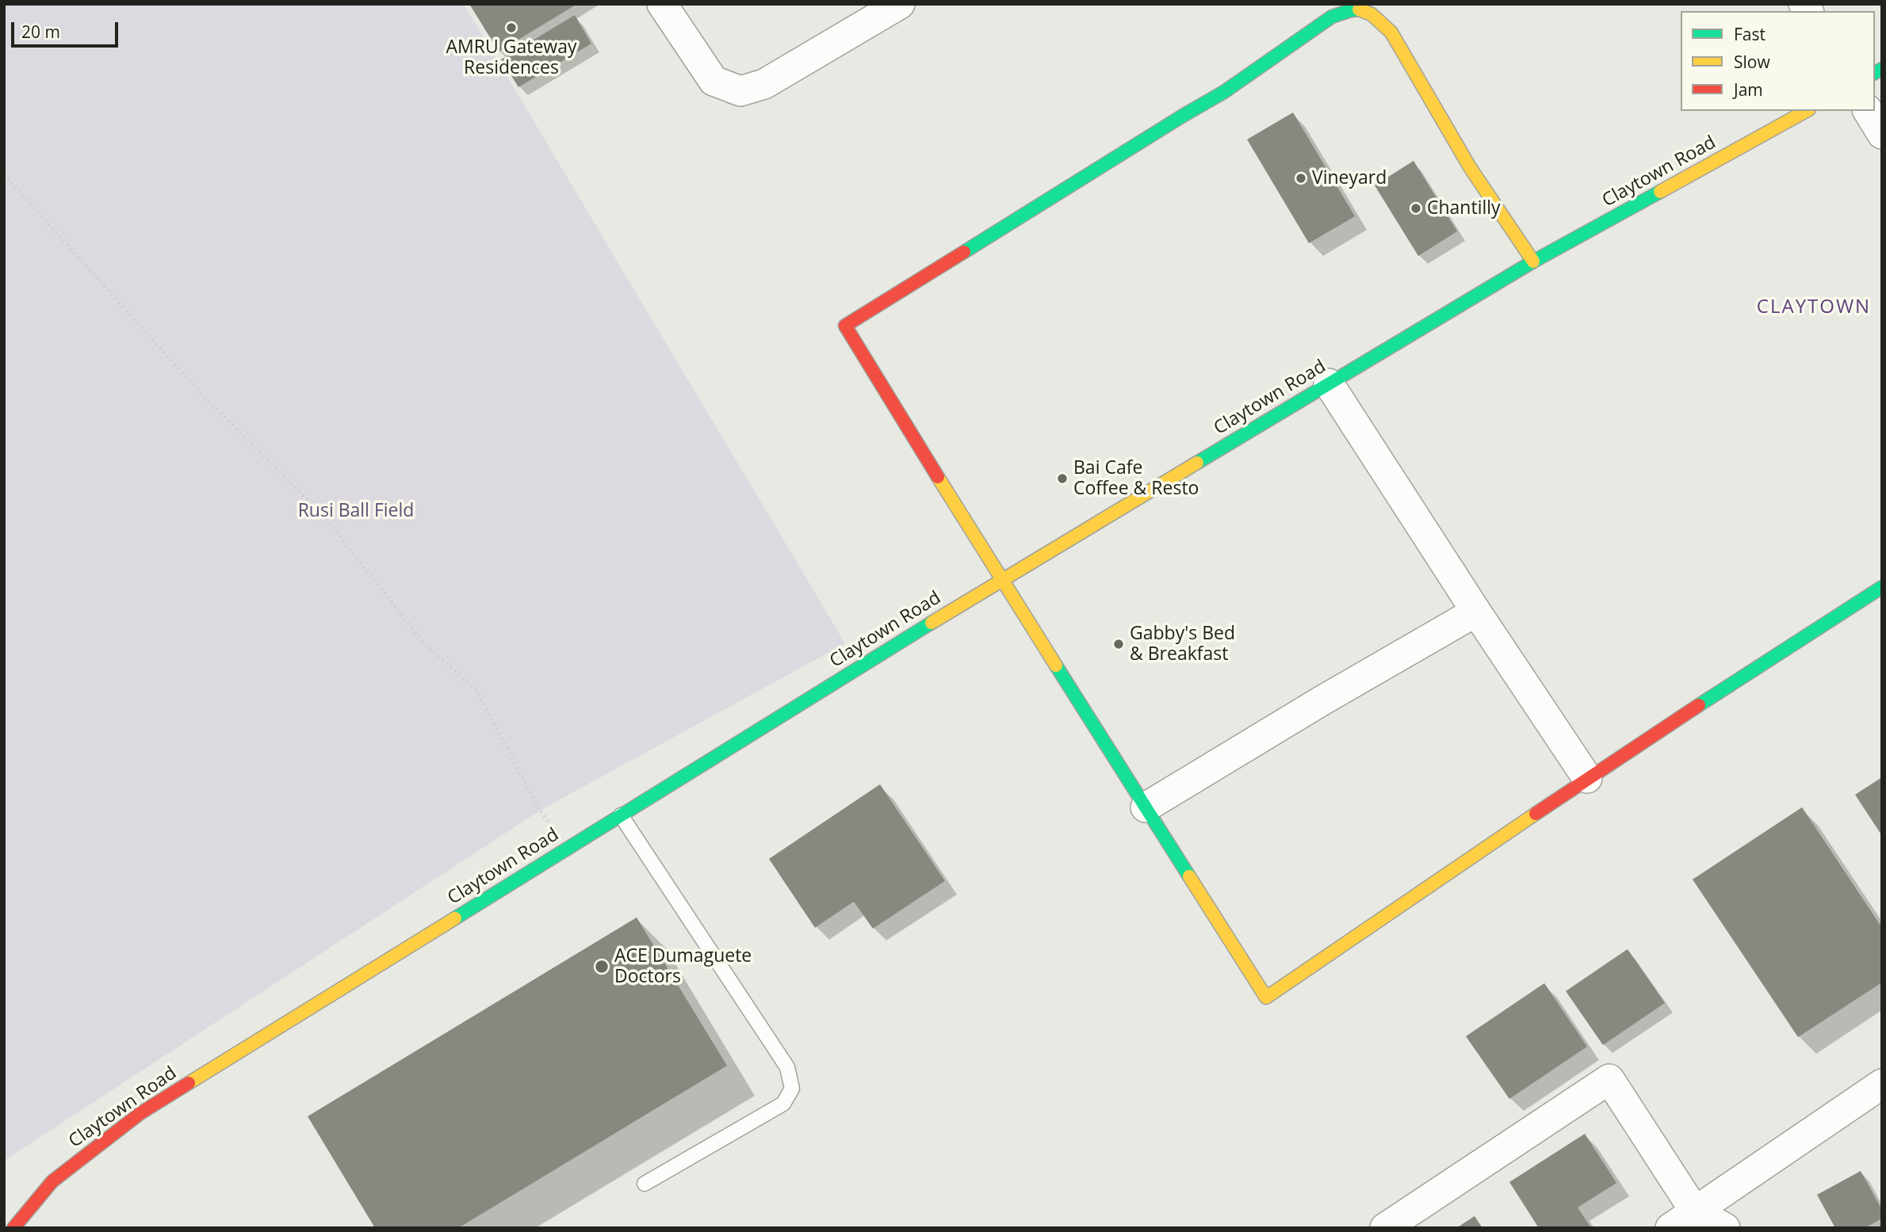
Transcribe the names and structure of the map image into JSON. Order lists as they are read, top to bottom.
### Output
{
  "streets": {
    "street": ["Claytown Road"]
  },
  "districts": ["CLAYTOWN"],
  "parks": ["Rusi Ball Field"],
  "places": [
    "AMRU Gateway Residences",
    "Vineyard",
    "Chantilly",
    "Bai Cafe Coffee & Resto",
    "Gabby's Bed & Breakfast",
    "ACE Dumaguete Doctors"
  ],
  "legend": ["Fast", "Slow", "Jam"],
  "scale_bar": "20 m"
}
